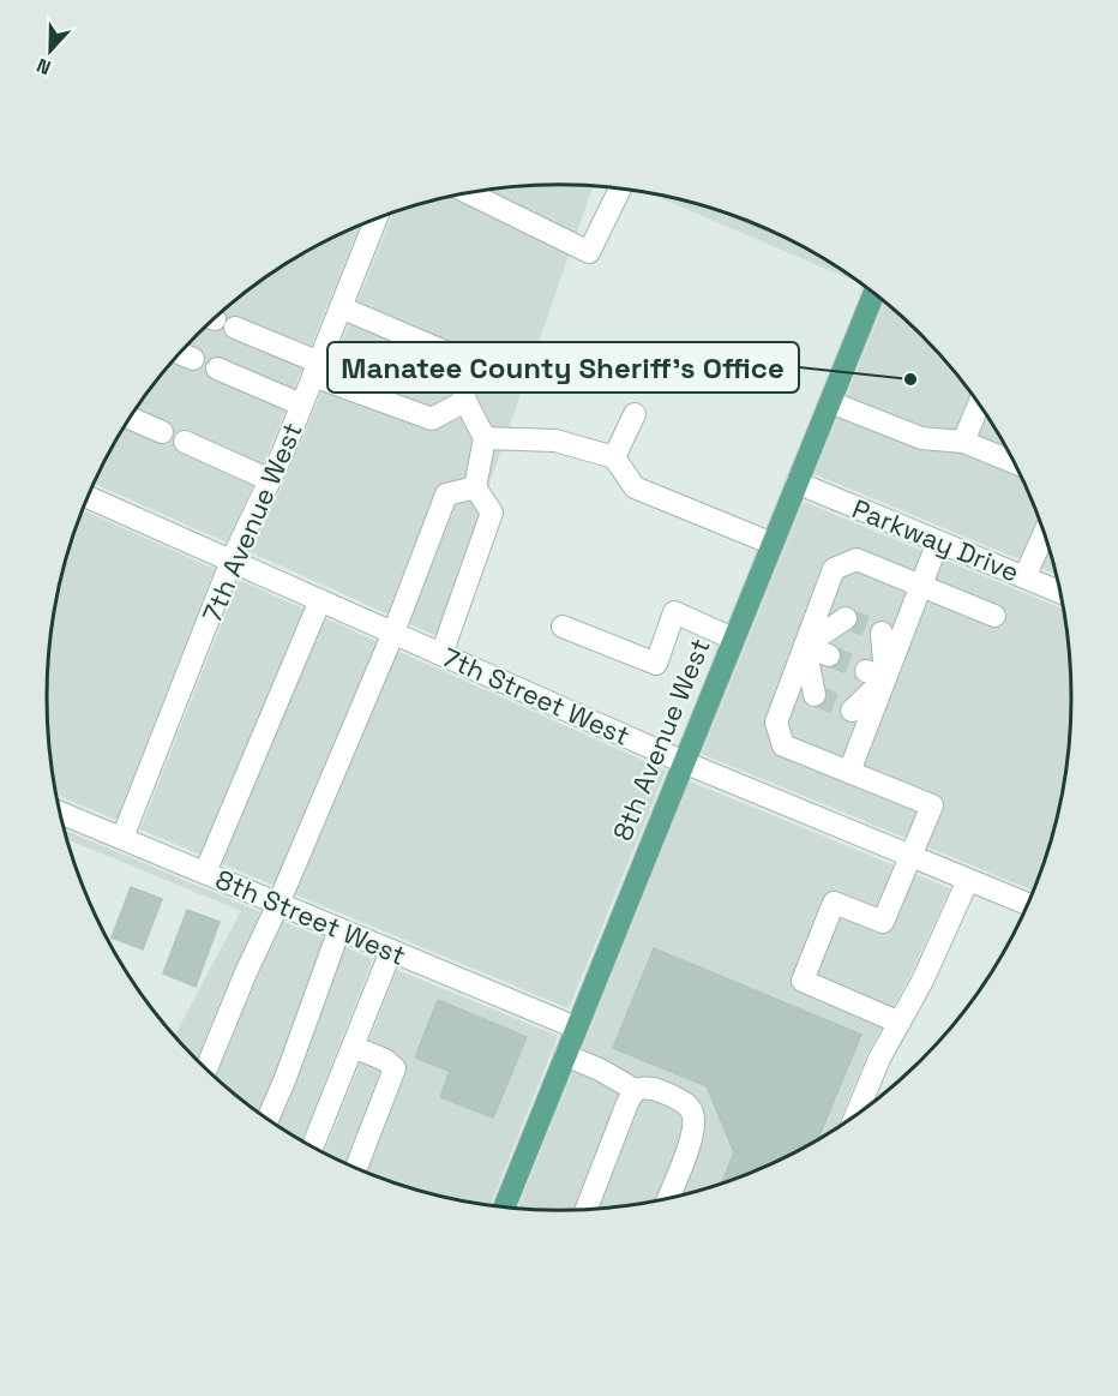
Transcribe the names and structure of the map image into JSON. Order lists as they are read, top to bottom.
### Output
{
  "streets": {
    "main road": ["8th Avenue West"],
    "street": [
      "7th Avenue West",
      "Parkway Drive",
      "7th Street West",
      "8th Street West"
    ]
  },
  "crossings": [
    ["7th Avenue West", "7th Street West"],
    ["7th Avenue West", "8th Street West"],
    ["Parkway Drive", "8th Avenue West"],
    ["7th Street West", "8th Avenue West"],
    ["8th Avenue West", "8th Street West"]
  ],
  "places": ["Manatee County Sheriff's Office"],
  "north": "bottom"
}
